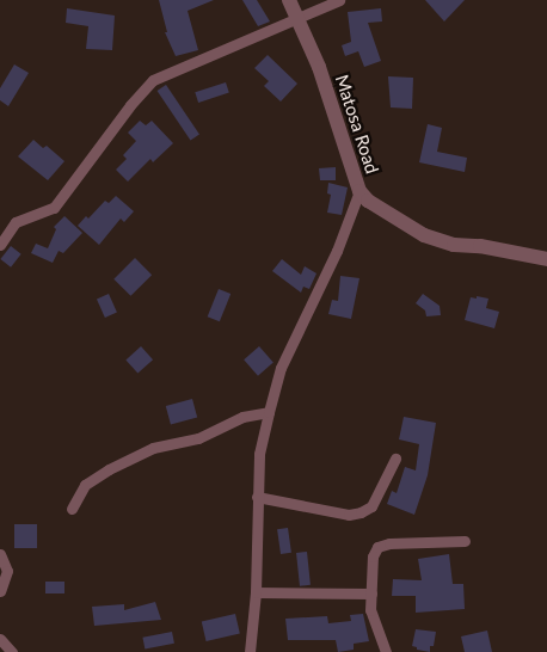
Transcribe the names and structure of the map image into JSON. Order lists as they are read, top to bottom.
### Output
{
  "streets": {
    "street": ["Matosa Road"]
  }
}
